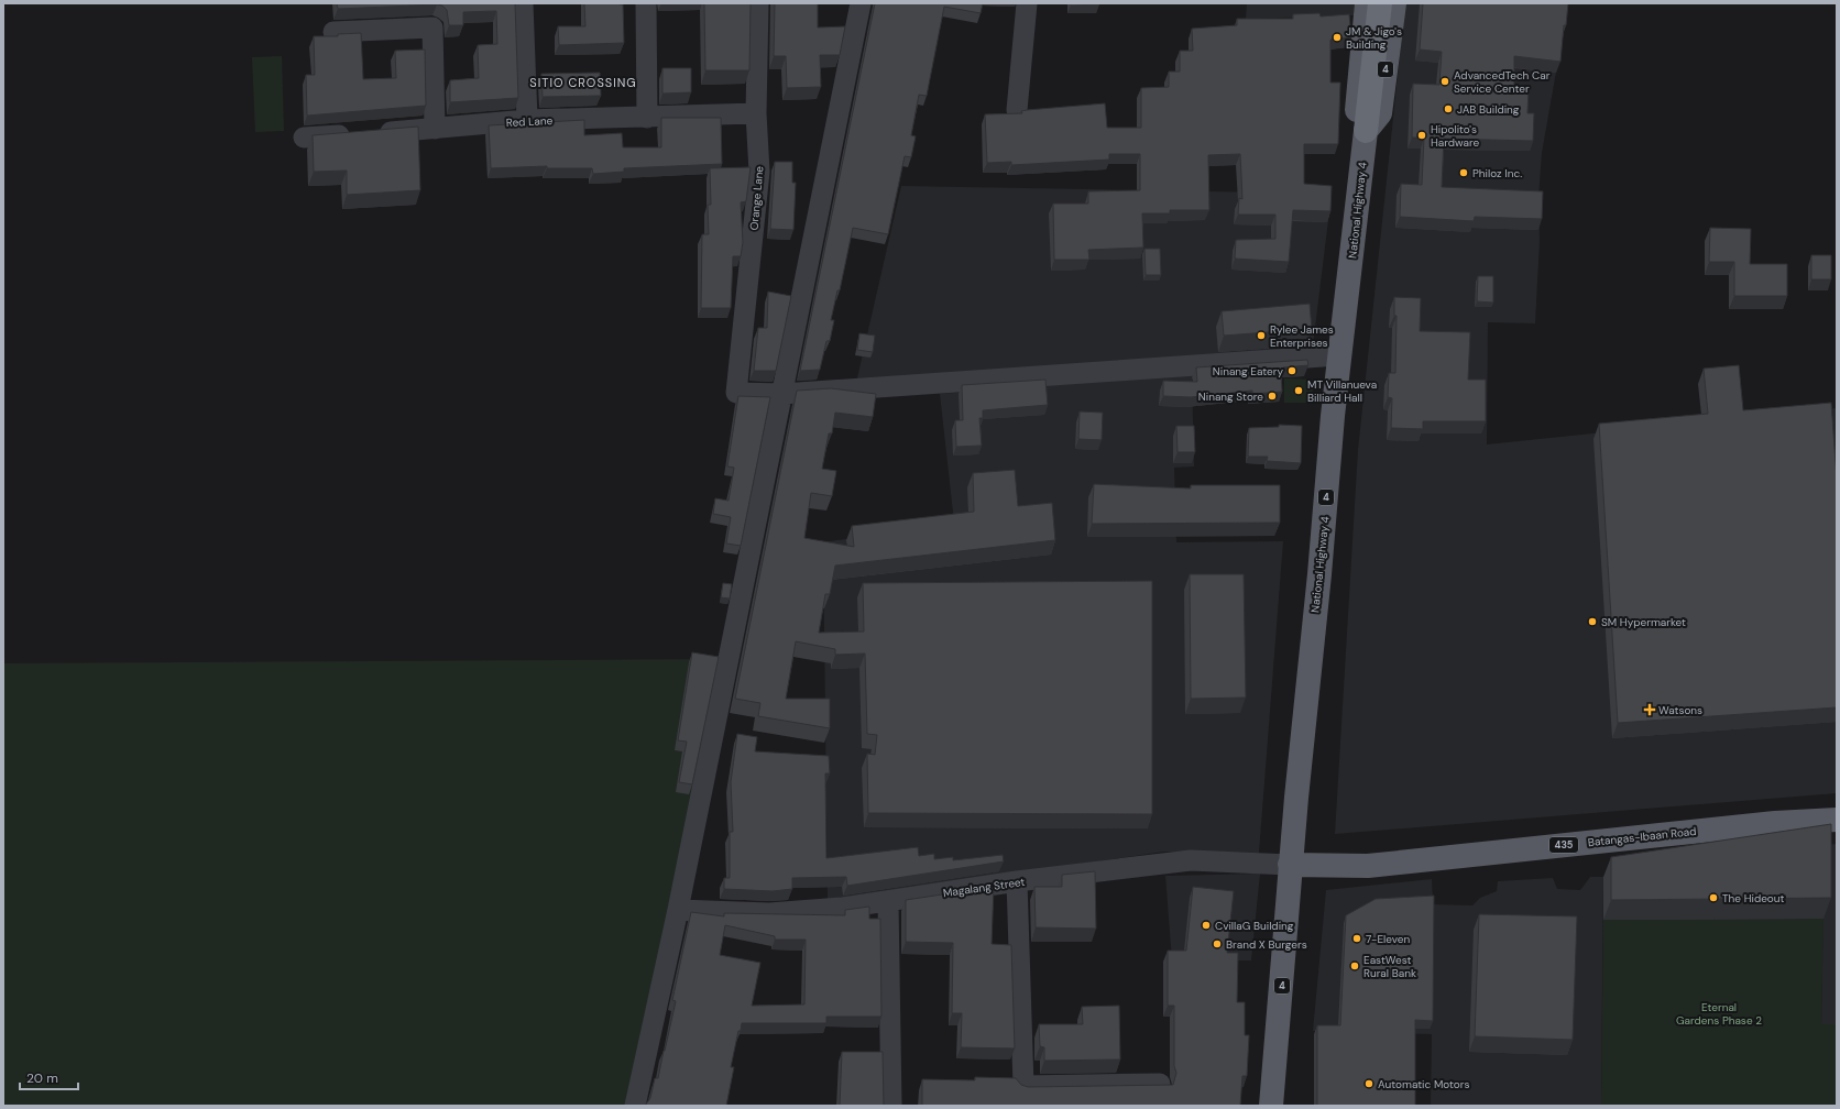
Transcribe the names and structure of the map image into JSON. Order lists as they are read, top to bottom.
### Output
{
  "streets": {
    "main road": [
      "4",
      "National Highway 4",
      "Batangas-Ibaan Road",
      "435"
    ],
    "street": ["Red Lane", "Orange Lane", "Magalang Street"]
  },
  "crossings": [
    ["4", "National Highway 4"],
    ["Red Lane", "Orange Lane"],
    ["National Highway 4", "Batangas-Ibaan Road"],
    ["National Highway 4", "Magalang Street"],
    ["Batangas-Ibaan Road", "Magalang Street"]
  ],
  "districts": ["SITIO CROSSING"],
  "parks": ["Eternal Gardens Phase 2"],
  "places": {
    "other": [
      "JM & Jigo's Building",
      "AdvancedTech Car Service Center",
      "JAB Building",
      "Hipolito's Hardware",
      "Philoz Inc.",
      "Rylee James Enterprises",
      "Ninang Eatery",
      "MT Villanueva Billiard Hall",
      "Ninang Store",
      "SM Hypermarket",
      "The Hideout",
      "CvillaG Building",
      "7-Eleven",
      "Brand X Burgers",
      "EastWest Rural Bank",
      "Automatic Motors"
    ],
    "health": ["Watsons"]
  },
  "scale_bar": "20 m"
}
